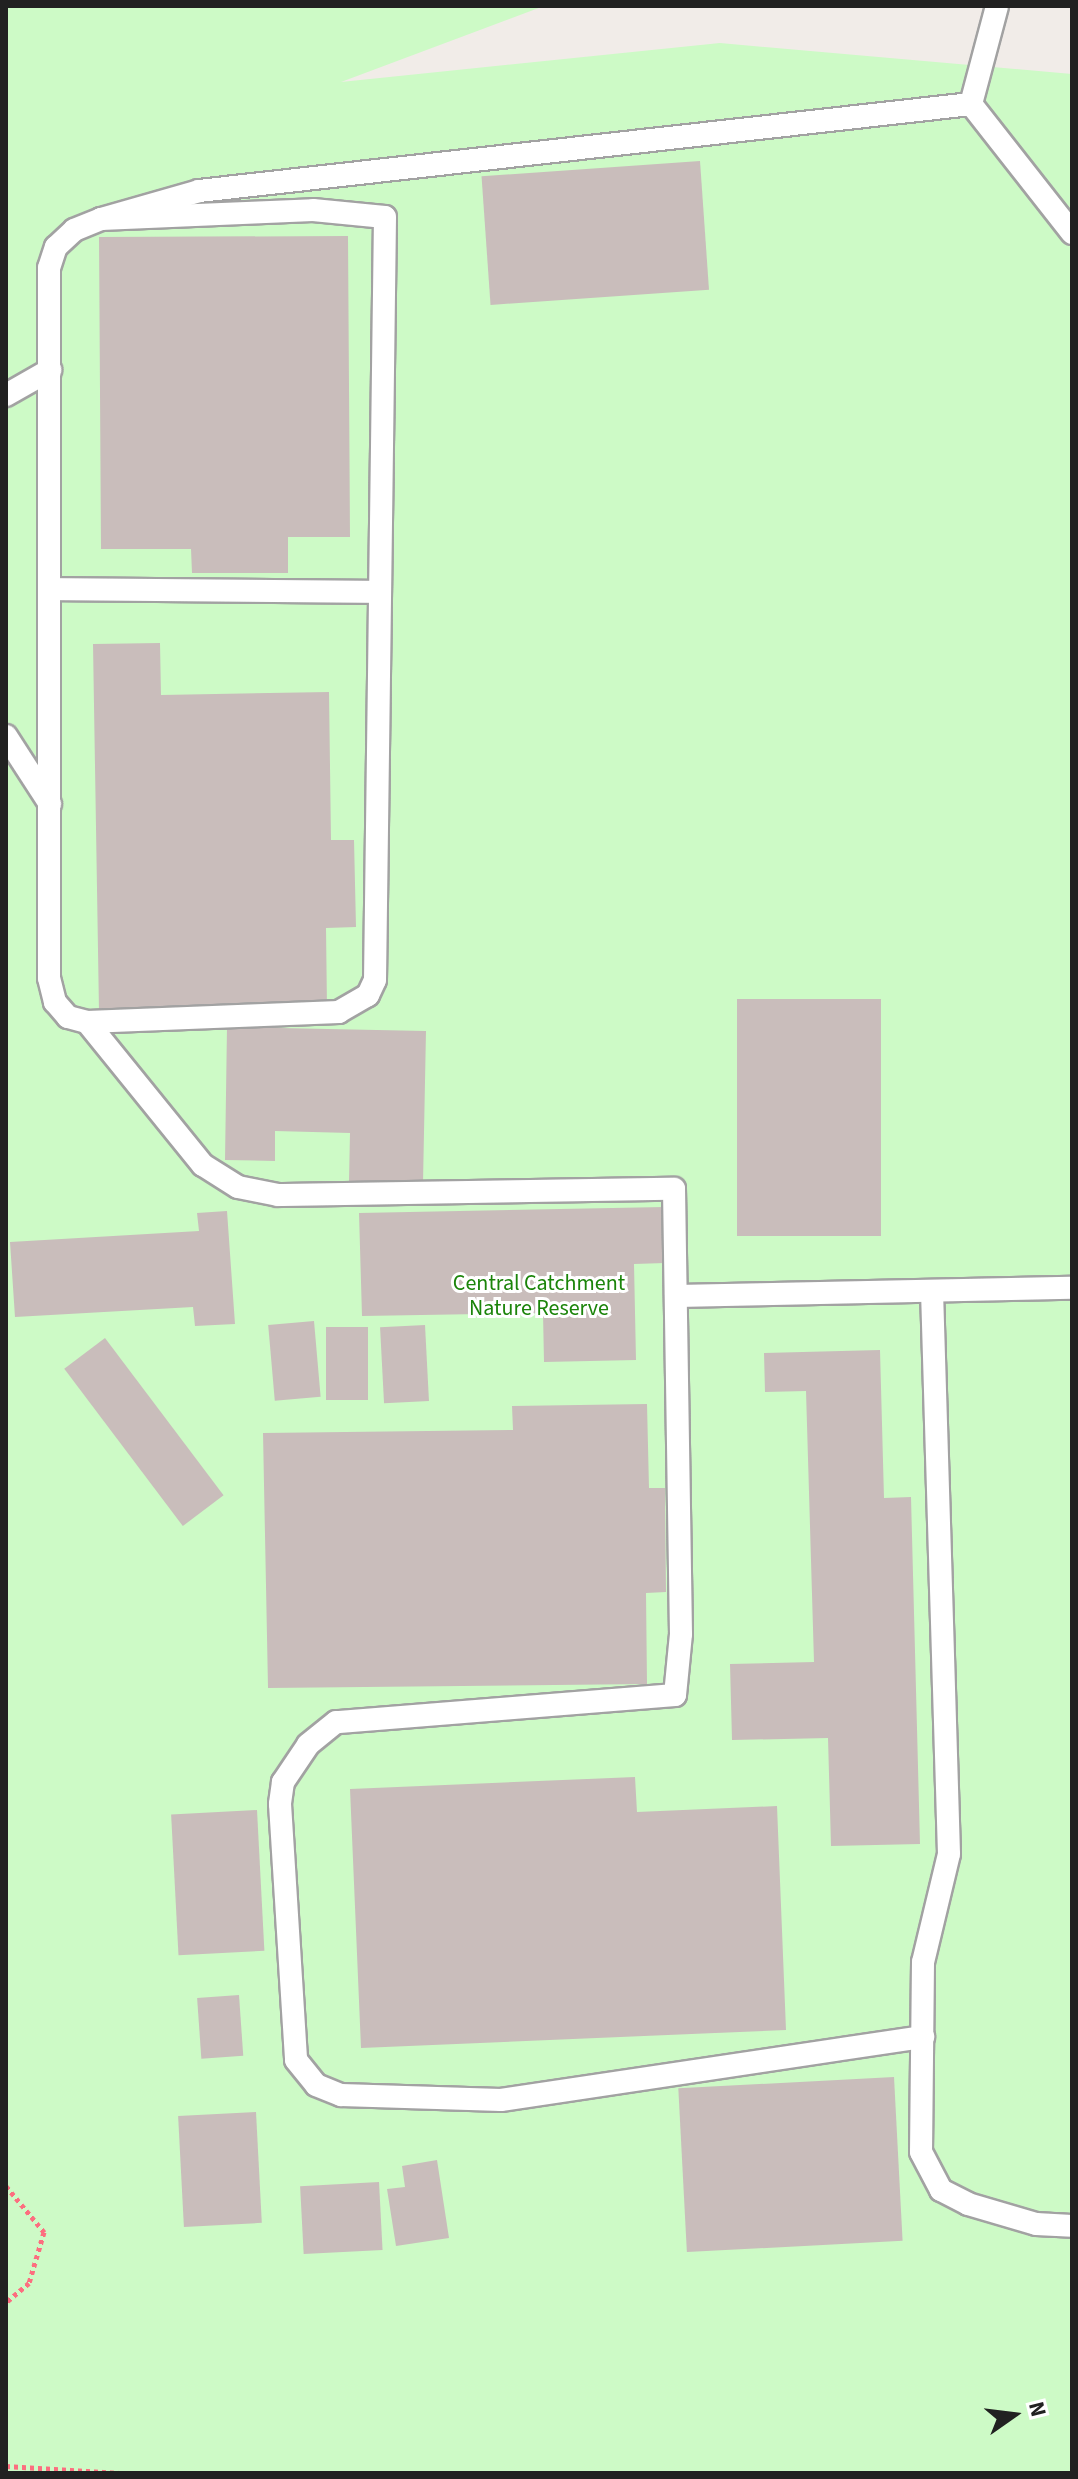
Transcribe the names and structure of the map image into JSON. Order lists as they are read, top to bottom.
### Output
{
  "parks": ["Central Catchment Nature Reserve"],
  "north": "right"
}
